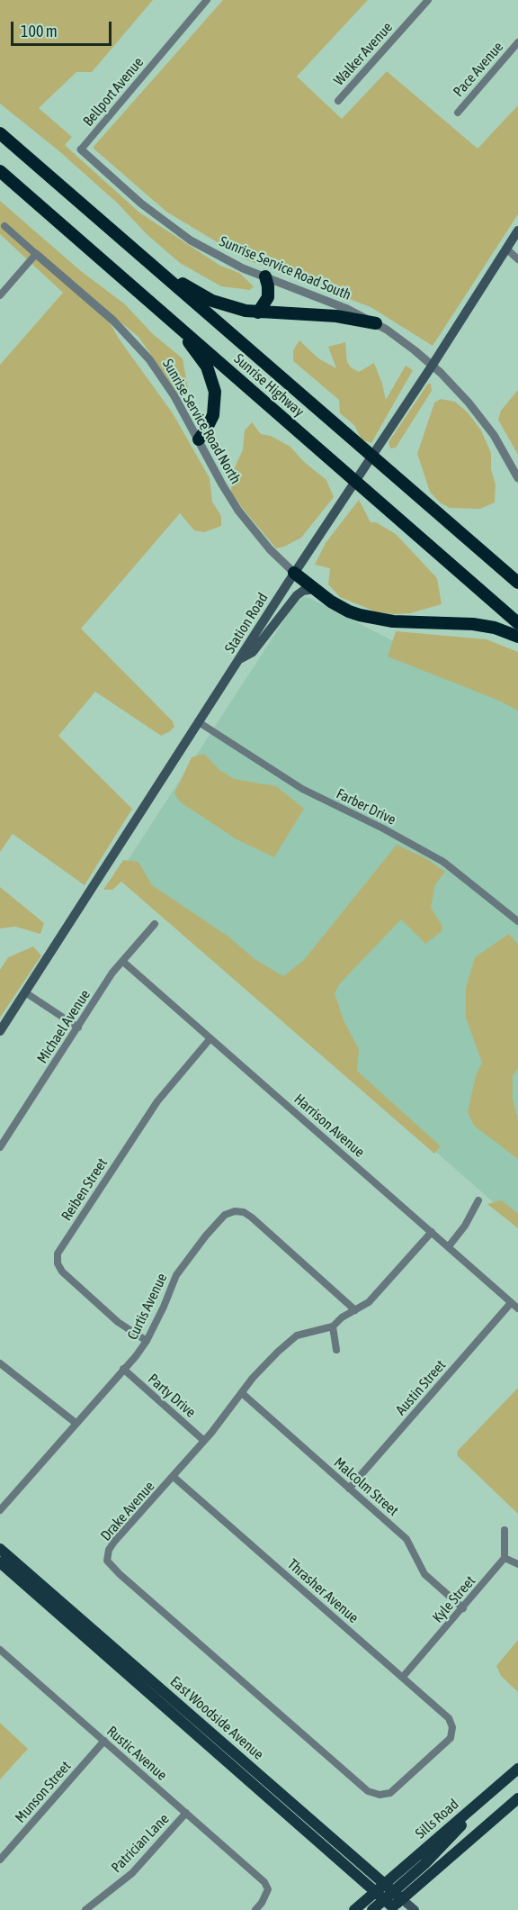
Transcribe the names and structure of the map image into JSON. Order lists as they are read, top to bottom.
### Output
{
  "streets": {
    "highway": ["Sunrise Highway"],
    "main road": ["Station Road", "East Woodside Avenue", "Sills Road"],
    "street": [
      "Walker Avenue",
      "Pace Avenue",
      "Bellport Avenue",
      "Sunrise Service Road South",
      "Sunrise Service Road North",
      "Farber Drive",
      "Michael Avenue",
      "Harrison Avenue",
      "Reiben Street",
      "Curtis Avenue",
      "Austin Street",
      "Party Drive",
      "Malcolm Street",
      "Drake Avenue",
      "Thrasher Avenue",
      "Kyle Street",
      "Rustic Avenue",
      "Munson Street",
      "Patrician Lane"
    ]
  },
  "crossings": [
    ["Bellport Avenue", "Sunrise Service Road South"],
    ["Sunrise Service Road South", "Station Road"],
    ["Sunrise Service Road North", "Station Road"],
    ["Station Road", "Farber Drive"],
    ["Michael Avenue", "Harrison Avenue"],
    ["Harrison Avenue", "Reiben Street"],
    ["Harrison Avenue", "Austin Street"],
    ["Harrison Avenue", "Drake Avenue"],
    ["Reiben Street", "Curtis Avenue"],
    ["Curtis Avenue", "Party Drive"],
    ["Curtis Avenue", "Drake Avenue"],
    ["Austin Street", "Malcolm Street"],
    ["Party Drive", "Drake Avenue"],
    ["Malcolm Street", "Drake Avenue"],
    ["Malcolm Street", "Kyle Street"],
    ["Drake Avenue", "Thrasher Avenue"],
    ["Thrasher Avenue", "Kyle Street"],
    ["East Woodside Avenue", "Sills Road"],
    ["Rustic Avenue", "Munson Street"],
    ["Rustic Avenue", "Patrician Lane"]
  ],
  "scale_bar": "100 m"
}
